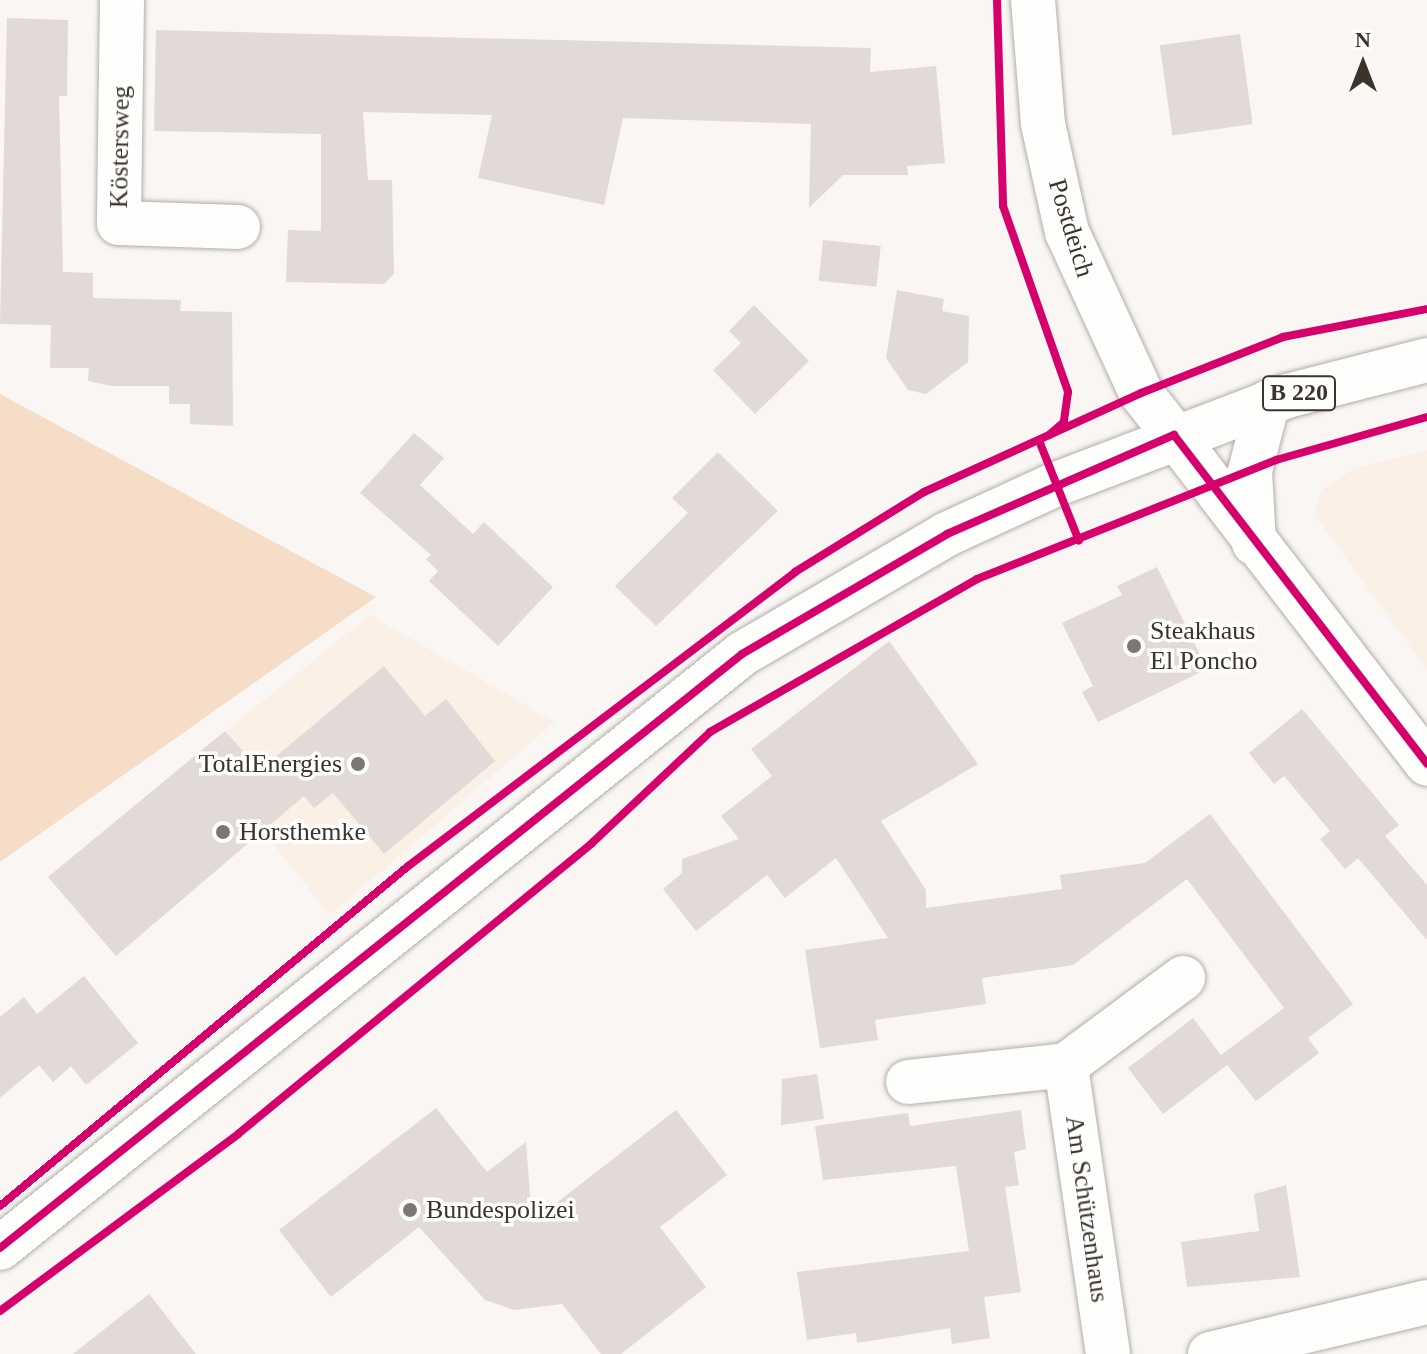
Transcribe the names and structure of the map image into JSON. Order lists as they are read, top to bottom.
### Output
{
  "streets": {
    "main road": [
      "Köstersweg",
      "Postdeich",
      "B 220",
      "Am Schützenhaus"
    ]
  },
  "crossings": [
    ["Postdeich", "B 220"]
  ],
  "places": [
    "Steakhaus El Poncho",
    "TotalEnergies",
    "Horsthemke",
    "Bundespolizei"
  ],
  "north": "top"
}
